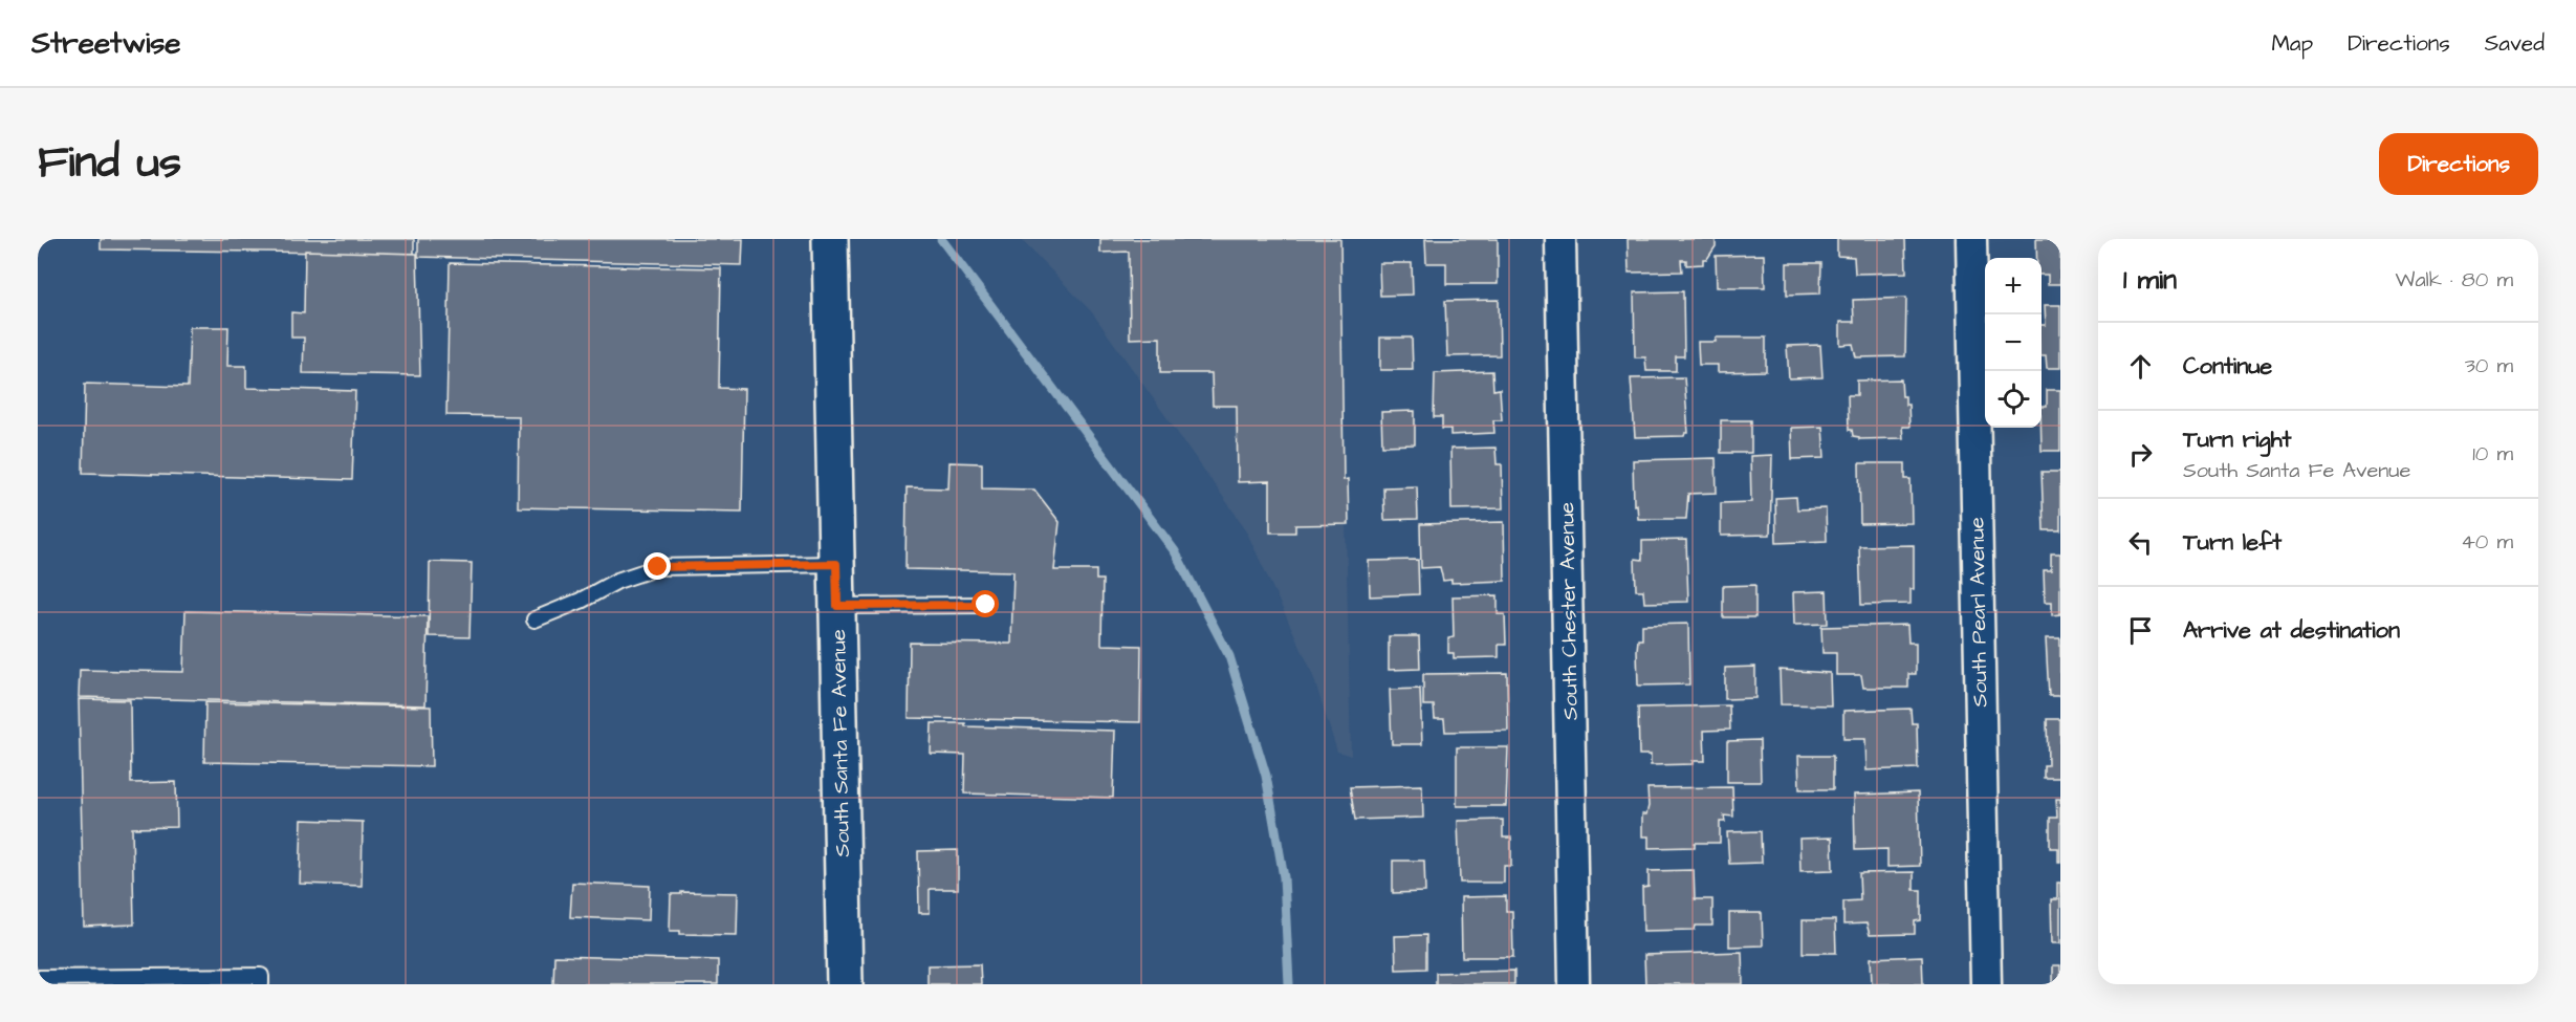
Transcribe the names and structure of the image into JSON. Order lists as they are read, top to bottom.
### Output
{
  "streets": {
    "main road": ["South Santa Fe Avenue"],
    "street": ["South Chester Avenue", "South Pearl Avenue"]
  },
  "page": {
    "header": "Streetwise",
    "nav": ["Map", "Directions", "Saved"],
    "title": "Find us",
    "buttons": "Directions",
    "heading": ["1 min", "Walk · 80 m"],
    "map_buttons": ["+", "−"],
    "list": [
      ["Continue", "30 m"],
      ["Turn right", "South Santa Fe Avenue", "10 m"],
      ["Turn left", "40 m"],
      "Arrive at destination"
    ]
  }
}
